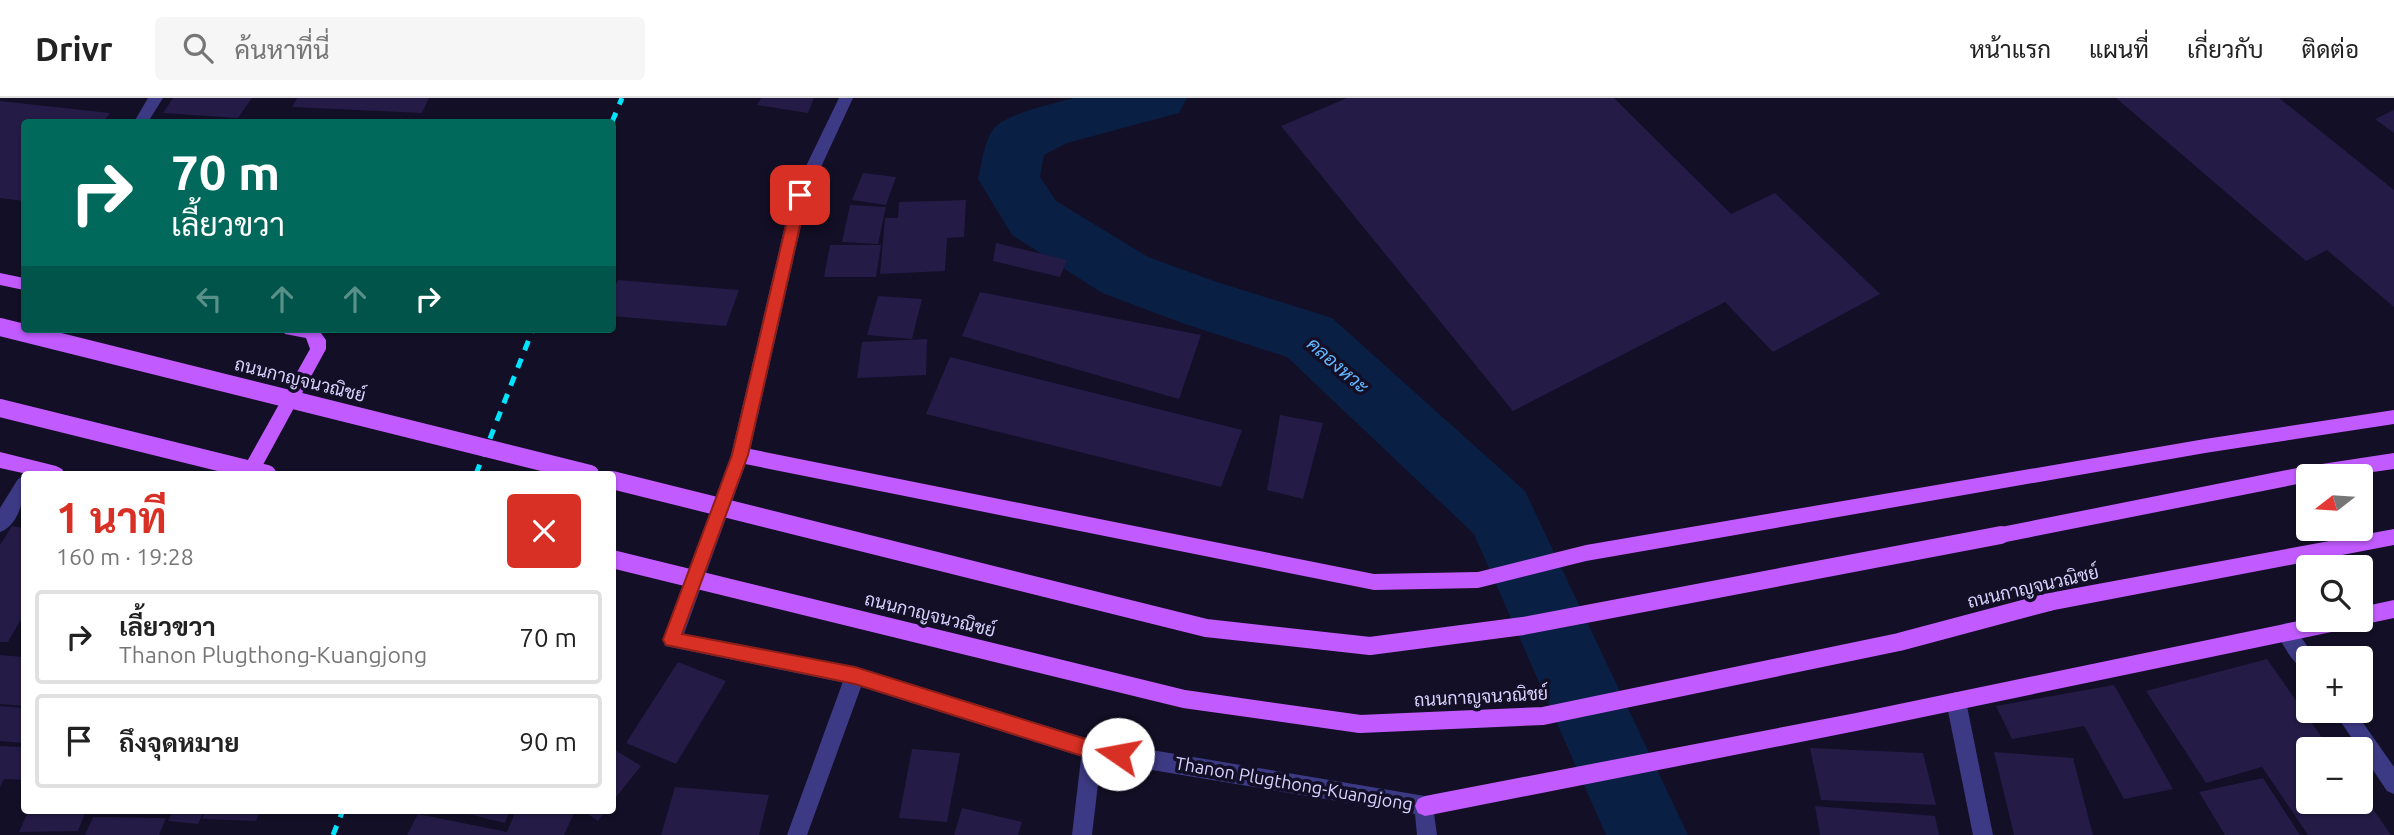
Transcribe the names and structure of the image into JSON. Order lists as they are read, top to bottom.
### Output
{
  "streets": {
    "main road": ["ถนนกาญจนวณิชย์"],
    "street": ["Thanon Plugthong-Kuangjong"]
  },
  "water": ["คลองหวะ"],
  "north": "left",
  "page": {
    "header": "Drivr",
    "search": "ค้นหาที่นี่",
    "nav": [
      "หน้าแรก",
      "แผนที่",
      "เกี่ยวกับ",
      "ติดต่อ"
    ],
    "turn": ["70 m", "เลี้ยวขวา"],
    "map_buttons": ["+", "−"],
    "heading": ["1 นาที", "160 m · 19:28"],
    "list": [
      {
        "name": "เลี้ยวขวา",
        "note": "Thanon Plugthong-Kuangjong",
        "value": "70 m"
      },
      {
        "name": "ถึงจุดหมาย",
        "value": "90 m"
      }
    ]
  }
}
